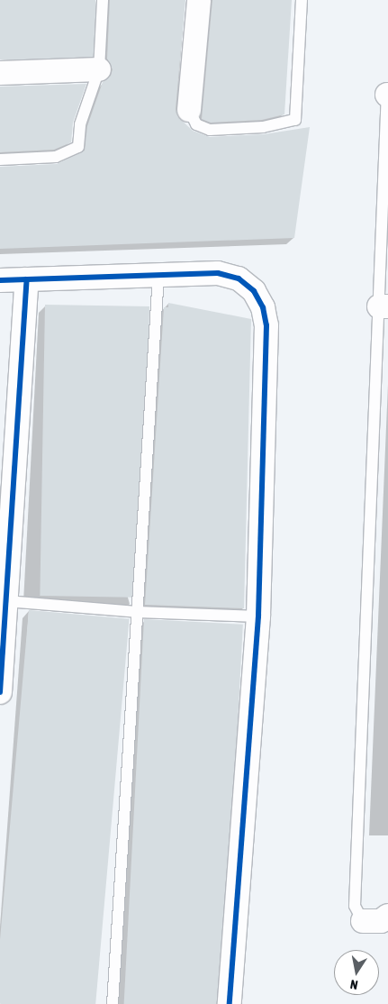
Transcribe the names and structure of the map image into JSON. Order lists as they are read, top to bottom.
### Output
{
  "north": "bottom"
}
